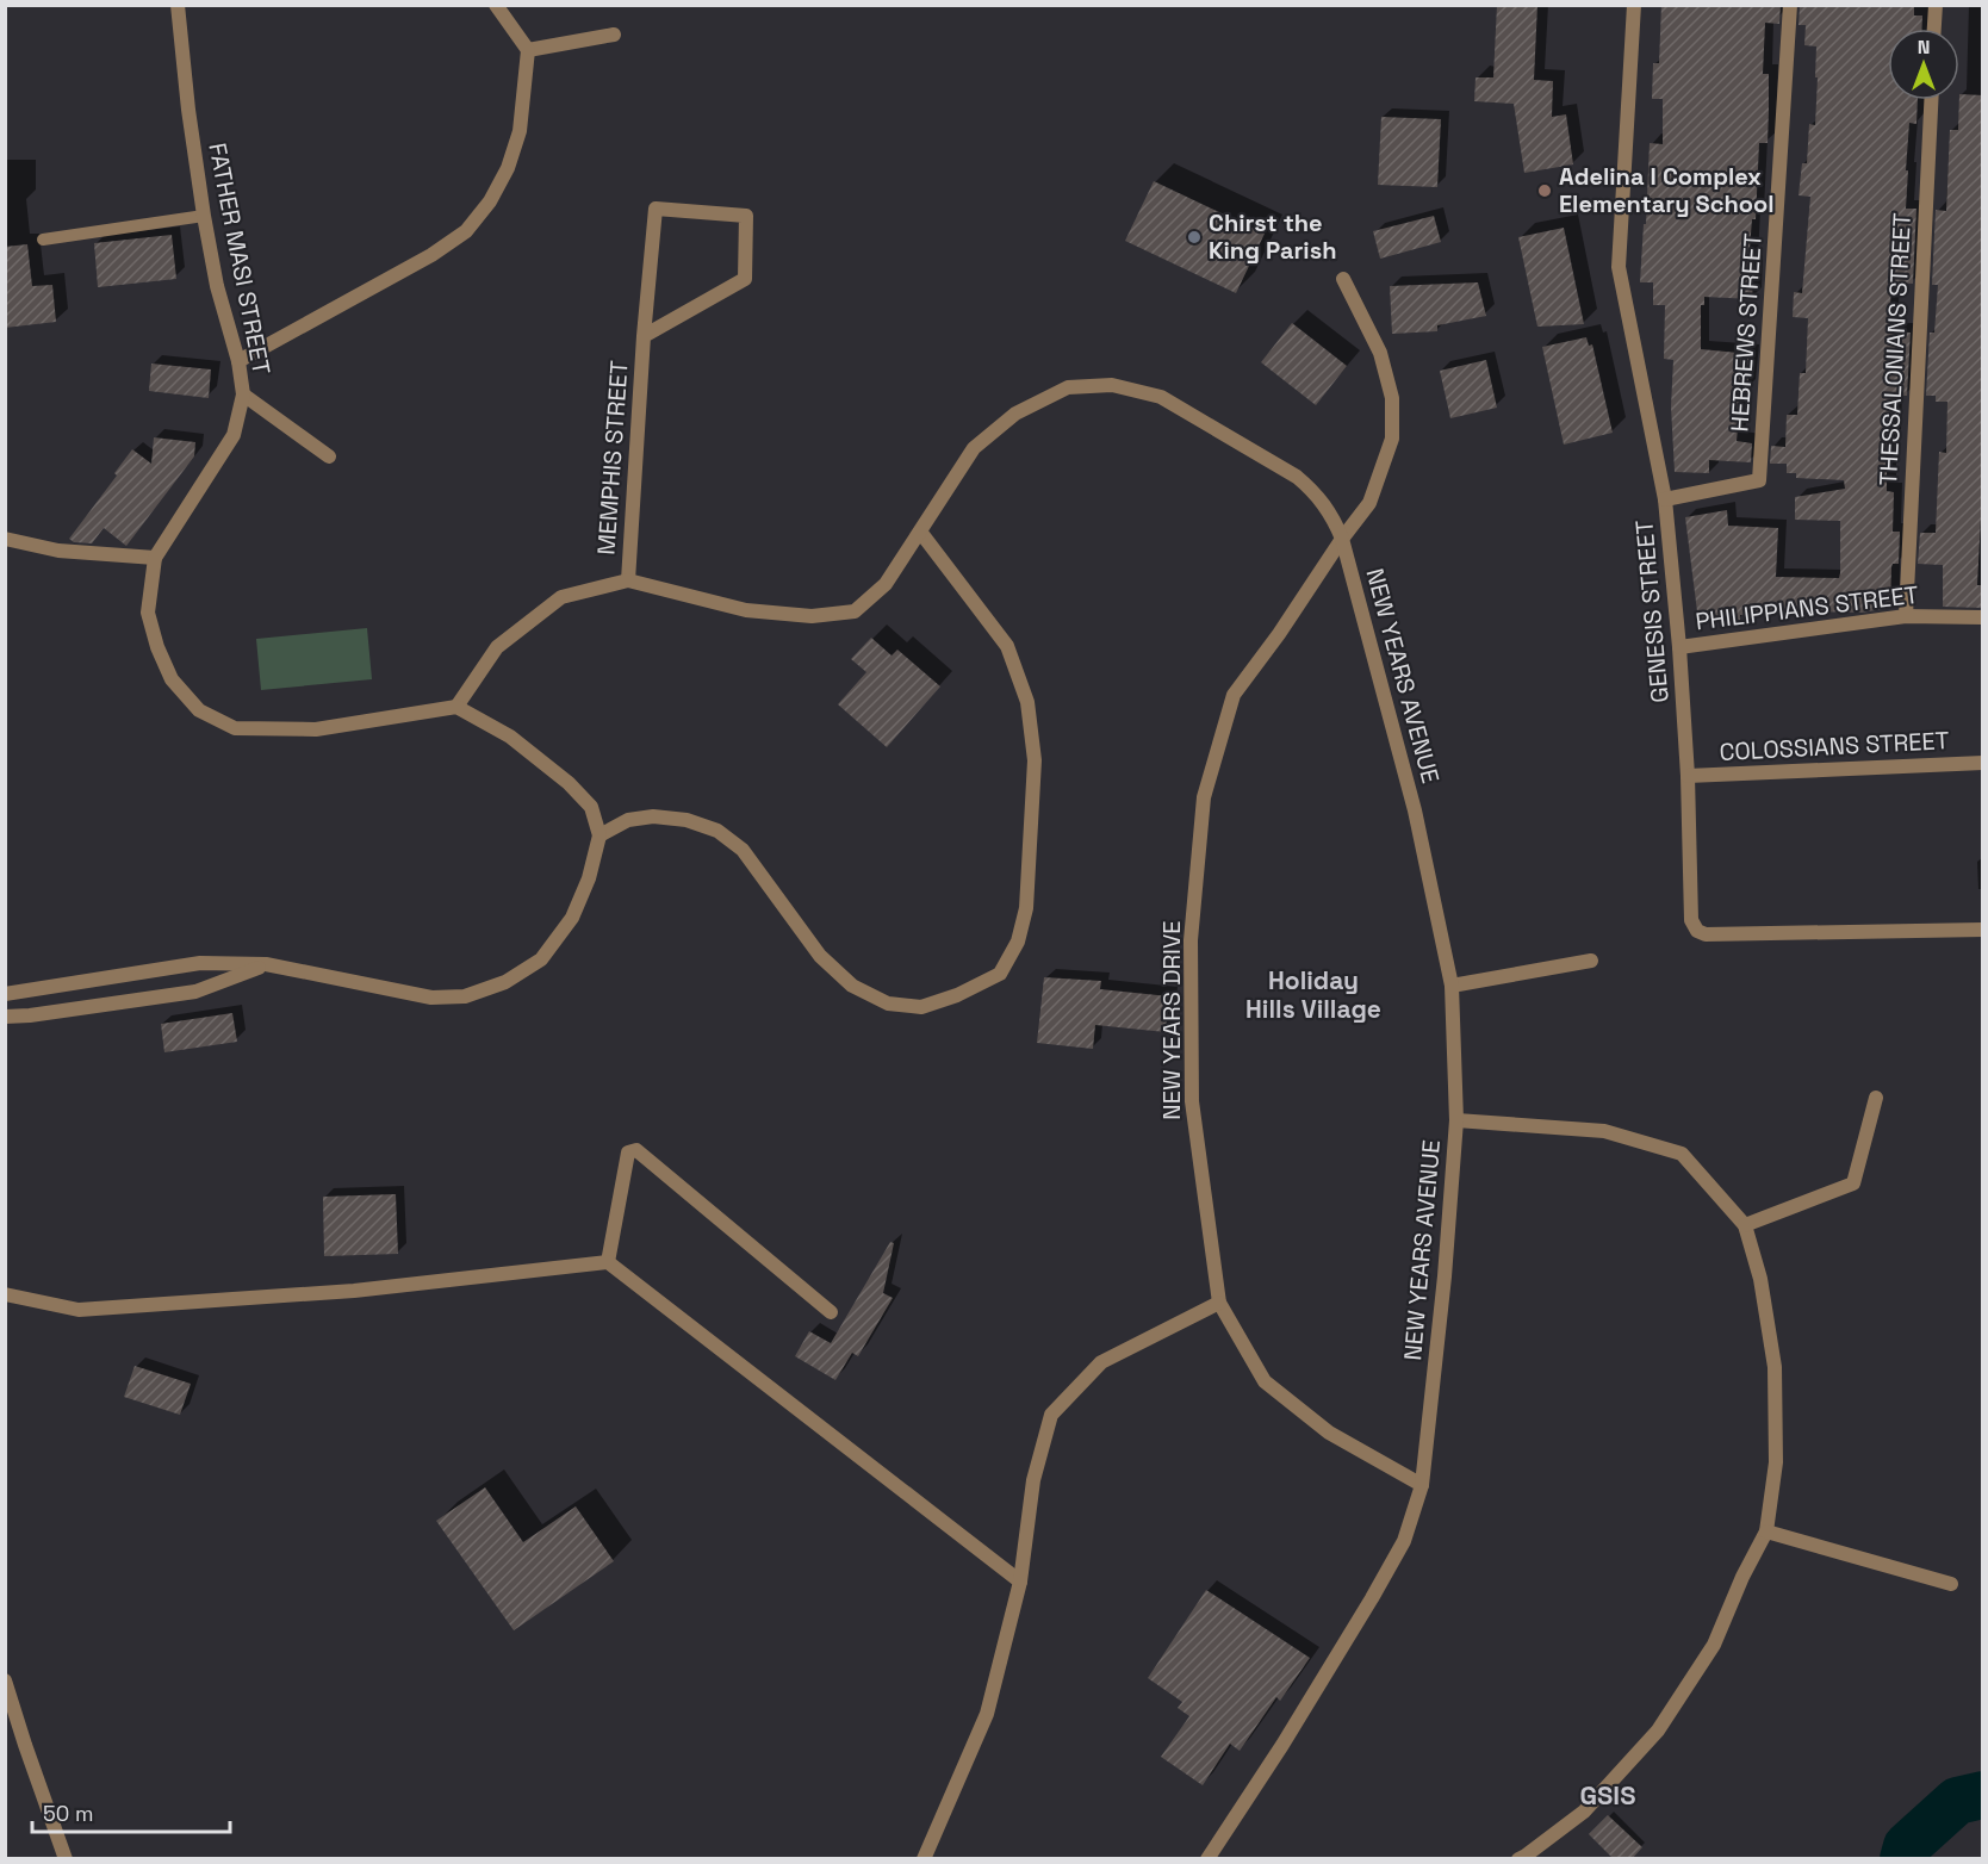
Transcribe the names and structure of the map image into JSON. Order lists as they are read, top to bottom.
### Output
{
  "streets": {
    "street": [
      "FATHER MASI STREET",
      "HEBREWS STREET",
      "THESSALONIANS STREET",
      "MEMPHIS STREET",
      "PHILIPPIANS STREET",
      "GENESIS STREET",
      "NEW YEARS AVENUE",
      "COLOSSIANS STREET",
      "NEW YEARS DRIVE"
    ]
  },
  "crossings": [
    ["FATHER MASI STREET", "NEW YEARS AVENUE"],
    ["HEBREWS STREET", "GENESIS STREET"],
    ["THESSALONIANS STREET", "PHILIPPIANS STREET"],
    ["MEMPHIS STREET", "NEW YEARS AVENUE"],
    ["PHILIPPIANS STREET", "GENESIS STREET"],
    ["GENESIS STREET", "COLOSSIANS STREET"],
    ["NEW YEARS AVENUE", "NEW YEARS DRIVE"]
  ],
  "districts": ["Holiday Hills Village", "GSIS"],
  "places": ["Adelina I Complex Elementary School", "Chirst the King Parish"],
  "scale_bar": "50 m",
  "north": "top"
}
